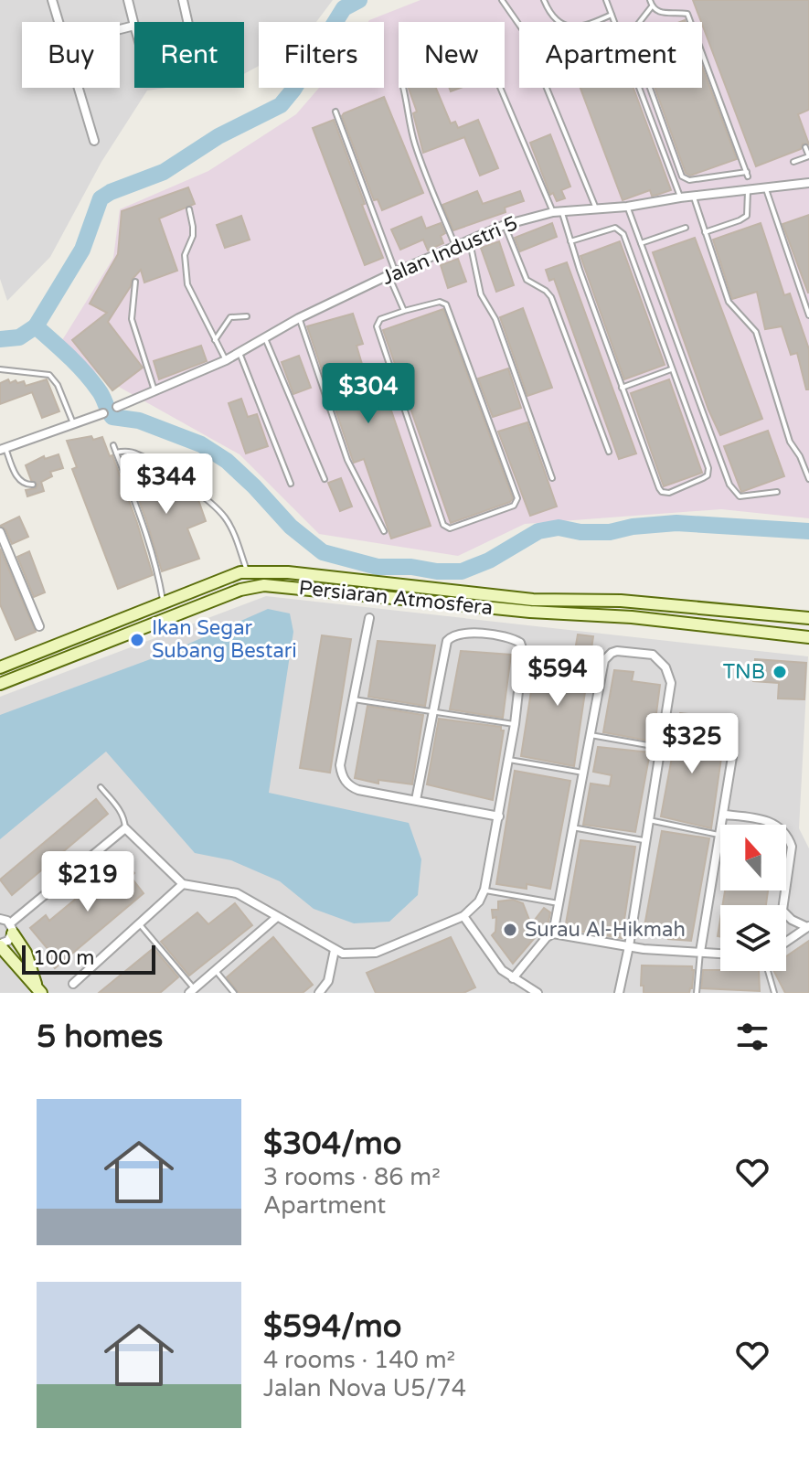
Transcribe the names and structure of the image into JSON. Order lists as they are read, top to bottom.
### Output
{
  "streets": {
    "street": ["Jalan Industri 5", "Persiaran Atmosfera"]
  },
  "places": ["Ikan Segar Subang Bestari", "TNB", "Surau Al-Hikmah"],
  "scale_bar": "100 m",
  "north": "top",
  "page": {
    "chip": [
      "Buy",
      "Rent",
      "Filters",
      "New",
      "Apartment"
    ],
    "price": [
      "$304",
      "$344",
      "$594",
      "$325",
      "$219"
    ],
    "scale": "100 m",
    "heading": "5 homes",
    "list": [
      {
        "name": "$304/mo",
        "note": "3 rooms · 86 m² · Apartment"
      },
      {
        "name": "$594/mo",
        "note": "4 rooms · 140 m² · Jalan Nova U5/74"
      }
    ]
  }
}
